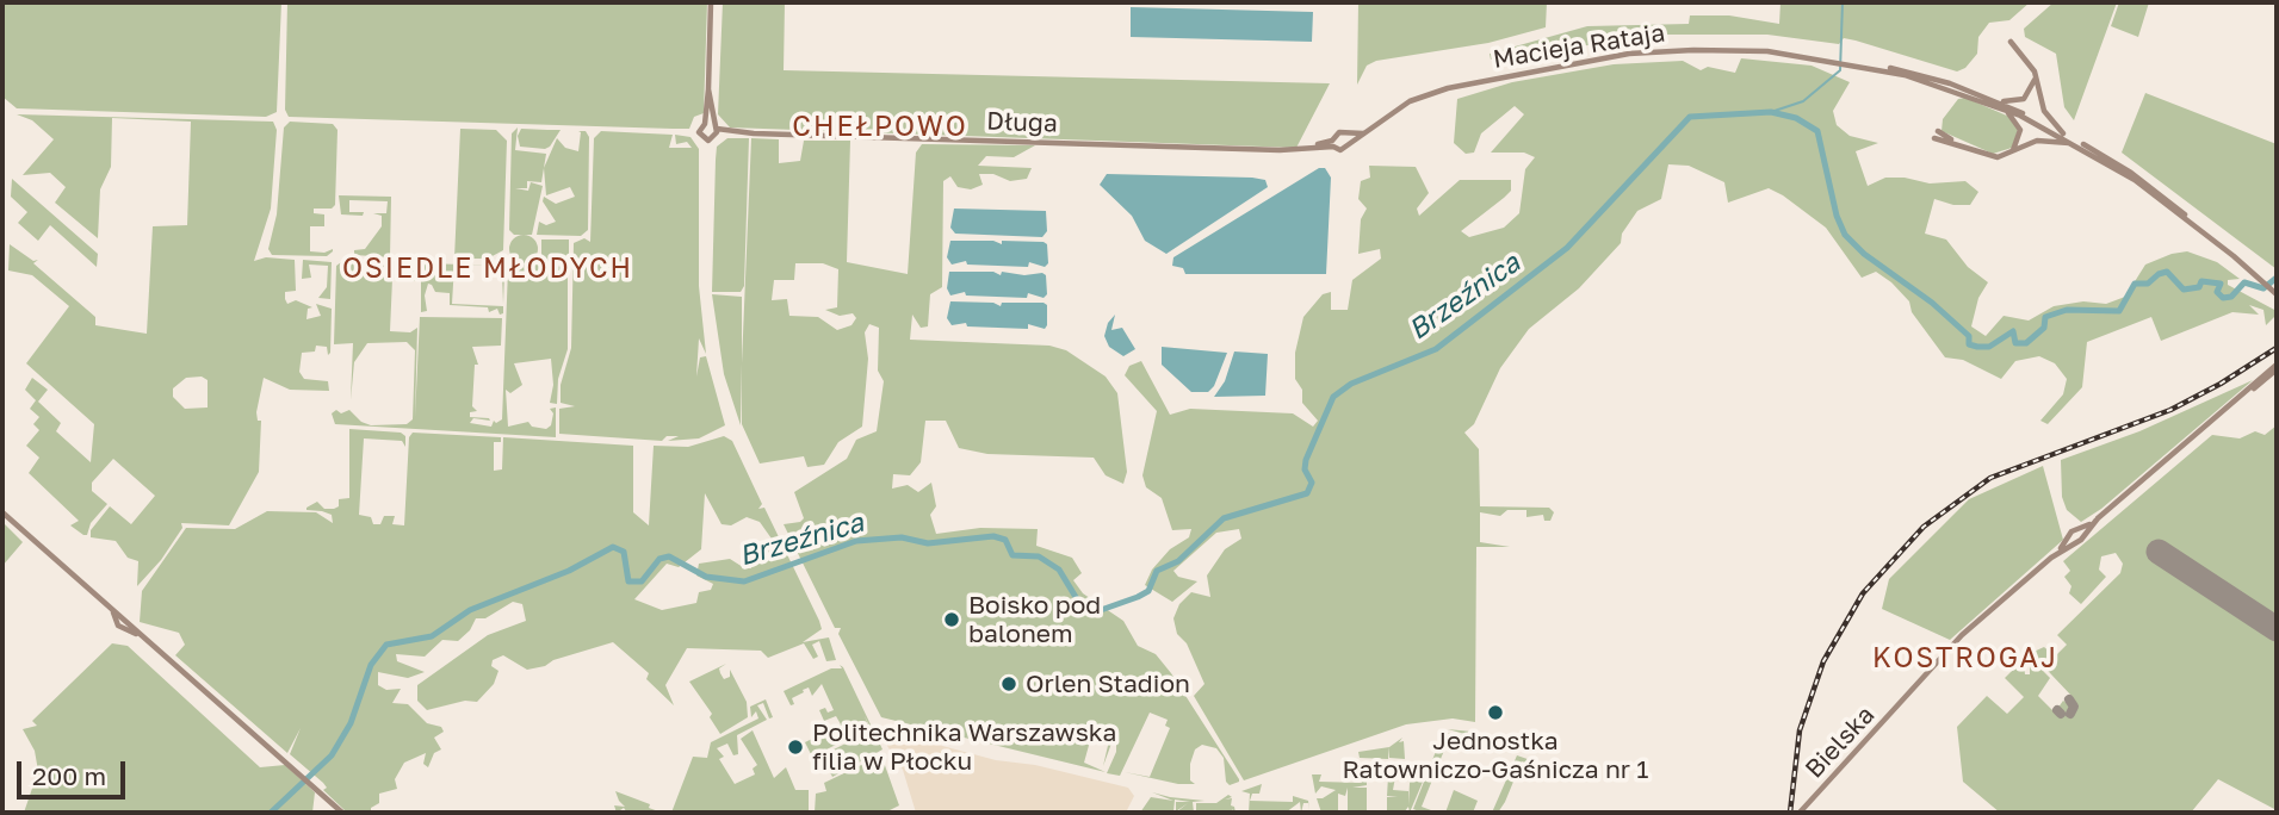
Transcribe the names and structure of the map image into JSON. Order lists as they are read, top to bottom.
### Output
{
  "streets": {
    "main road": ["Macieja Rataja", "Długa", "Bielska"]
  },
  "crossings": [
    ["Macieja Rataja", "Długa"]
  ],
  "districts": ["CHEŁPOWO", "OSIEDLE MŁODYCH", "KOSTROGAJ"],
  "water": ["Brzeźnica"],
  "places": [
    "Boisko pod balonem",
    "Orlen Stadion",
    "Jednostka Ratowniczo-Gaśnicza nr 1",
    "Politechnika Warszawska filia w Płocku"
  ],
  "scale_bar": "200 m"
}
